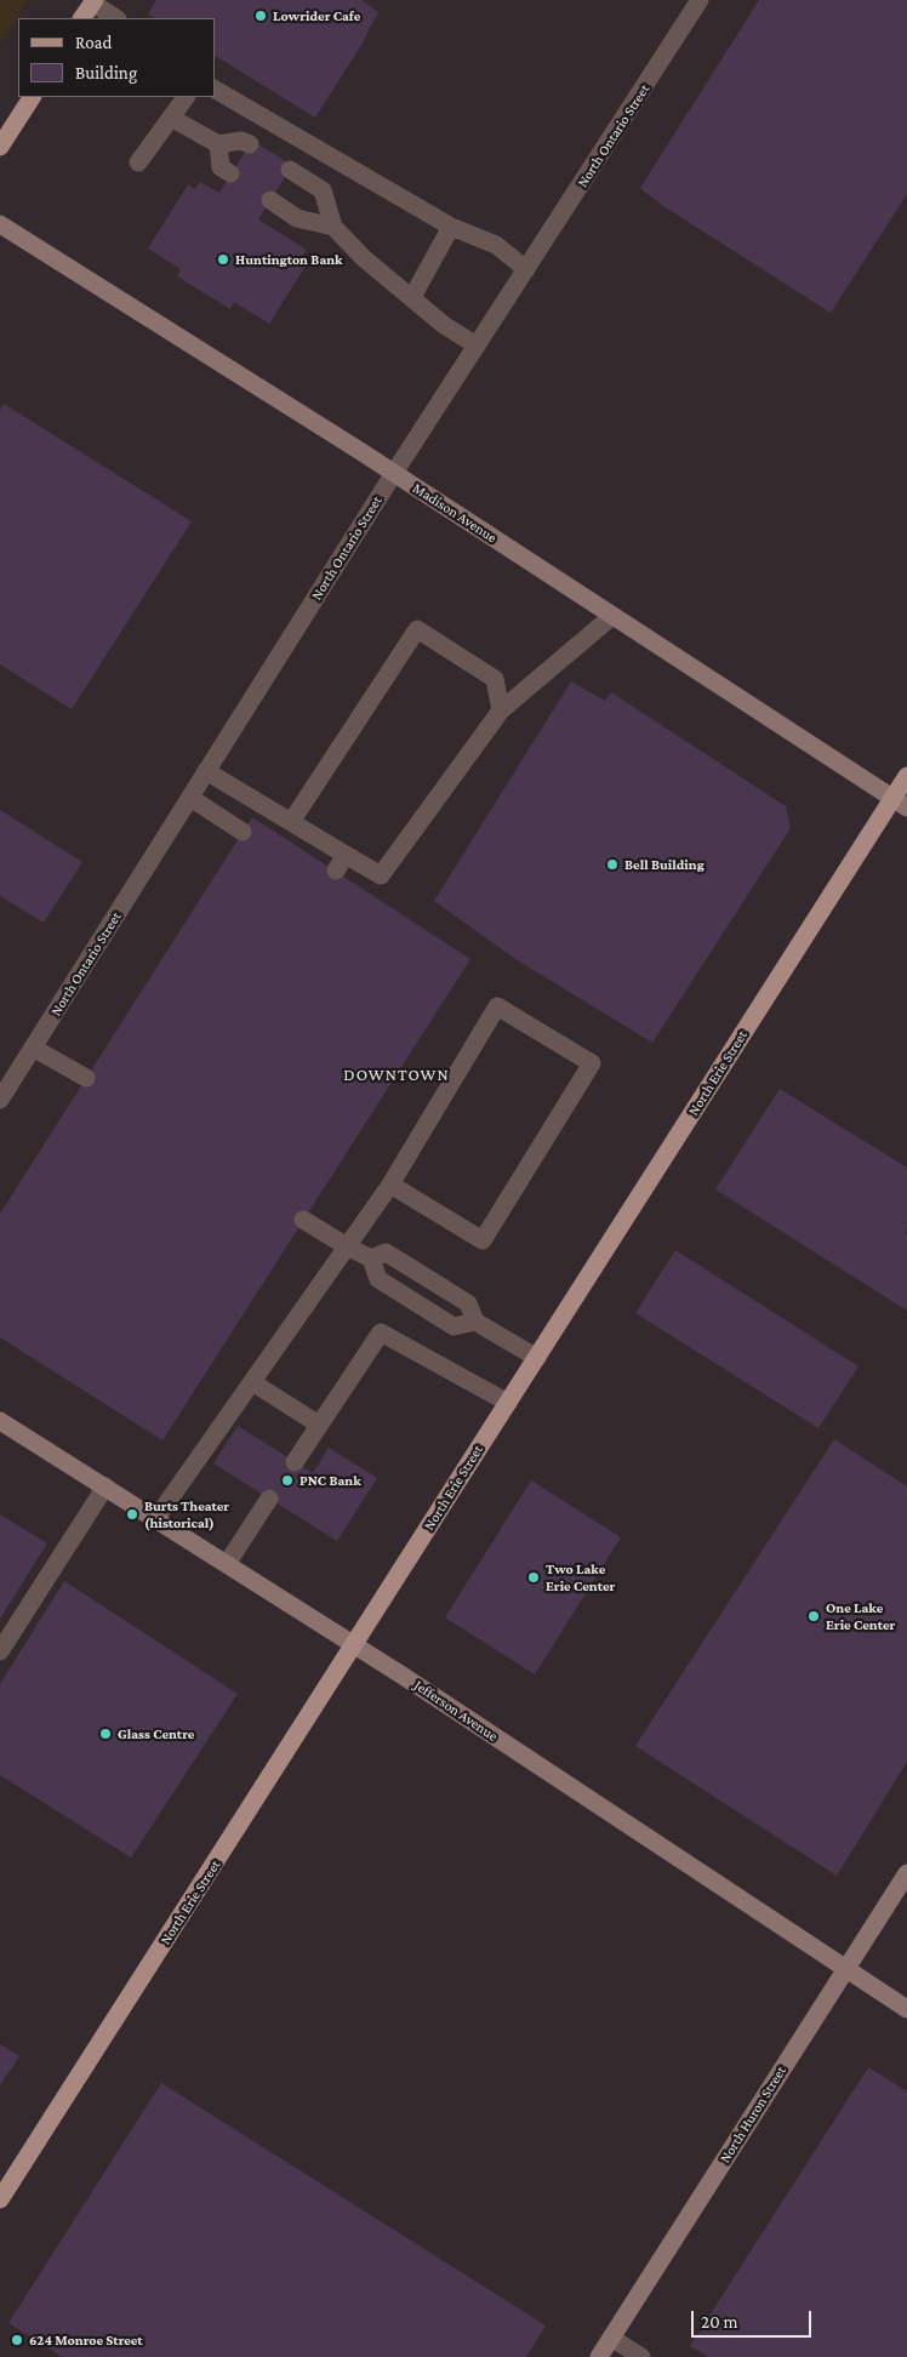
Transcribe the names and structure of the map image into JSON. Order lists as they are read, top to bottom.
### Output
{
  "streets": {
    "main road": ["North Erie Street"],
    "street": [
      "North Ontario Street",
      "Madison Avenue",
      "Jefferson Avenue",
      "North Huron Street"
    ]
  },
  "crossings": [
    ["North Ontario Street", "Madison Avenue"],
    ["Madison Avenue", "North Erie Street"],
    ["North Erie Street", "Jefferson Avenue"],
    ["Jefferson Avenue", "North Huron Street"]
  ],
  "districts": ["DOWNTOWN"],
  "places": [
    "Lowrider Cafe",
    "Huntington Bank",
    "Bell Building",
    "PNC Bank",
    "Burts Theater (historical)",
    "Two Lake Erie Center",
    "One Lake Erie Center",
    "Glass Centre",
    "624 Monroe Street"
  ],
  "legend": ["Road", "Building"],
  "scale_bar": "20 m"
}
